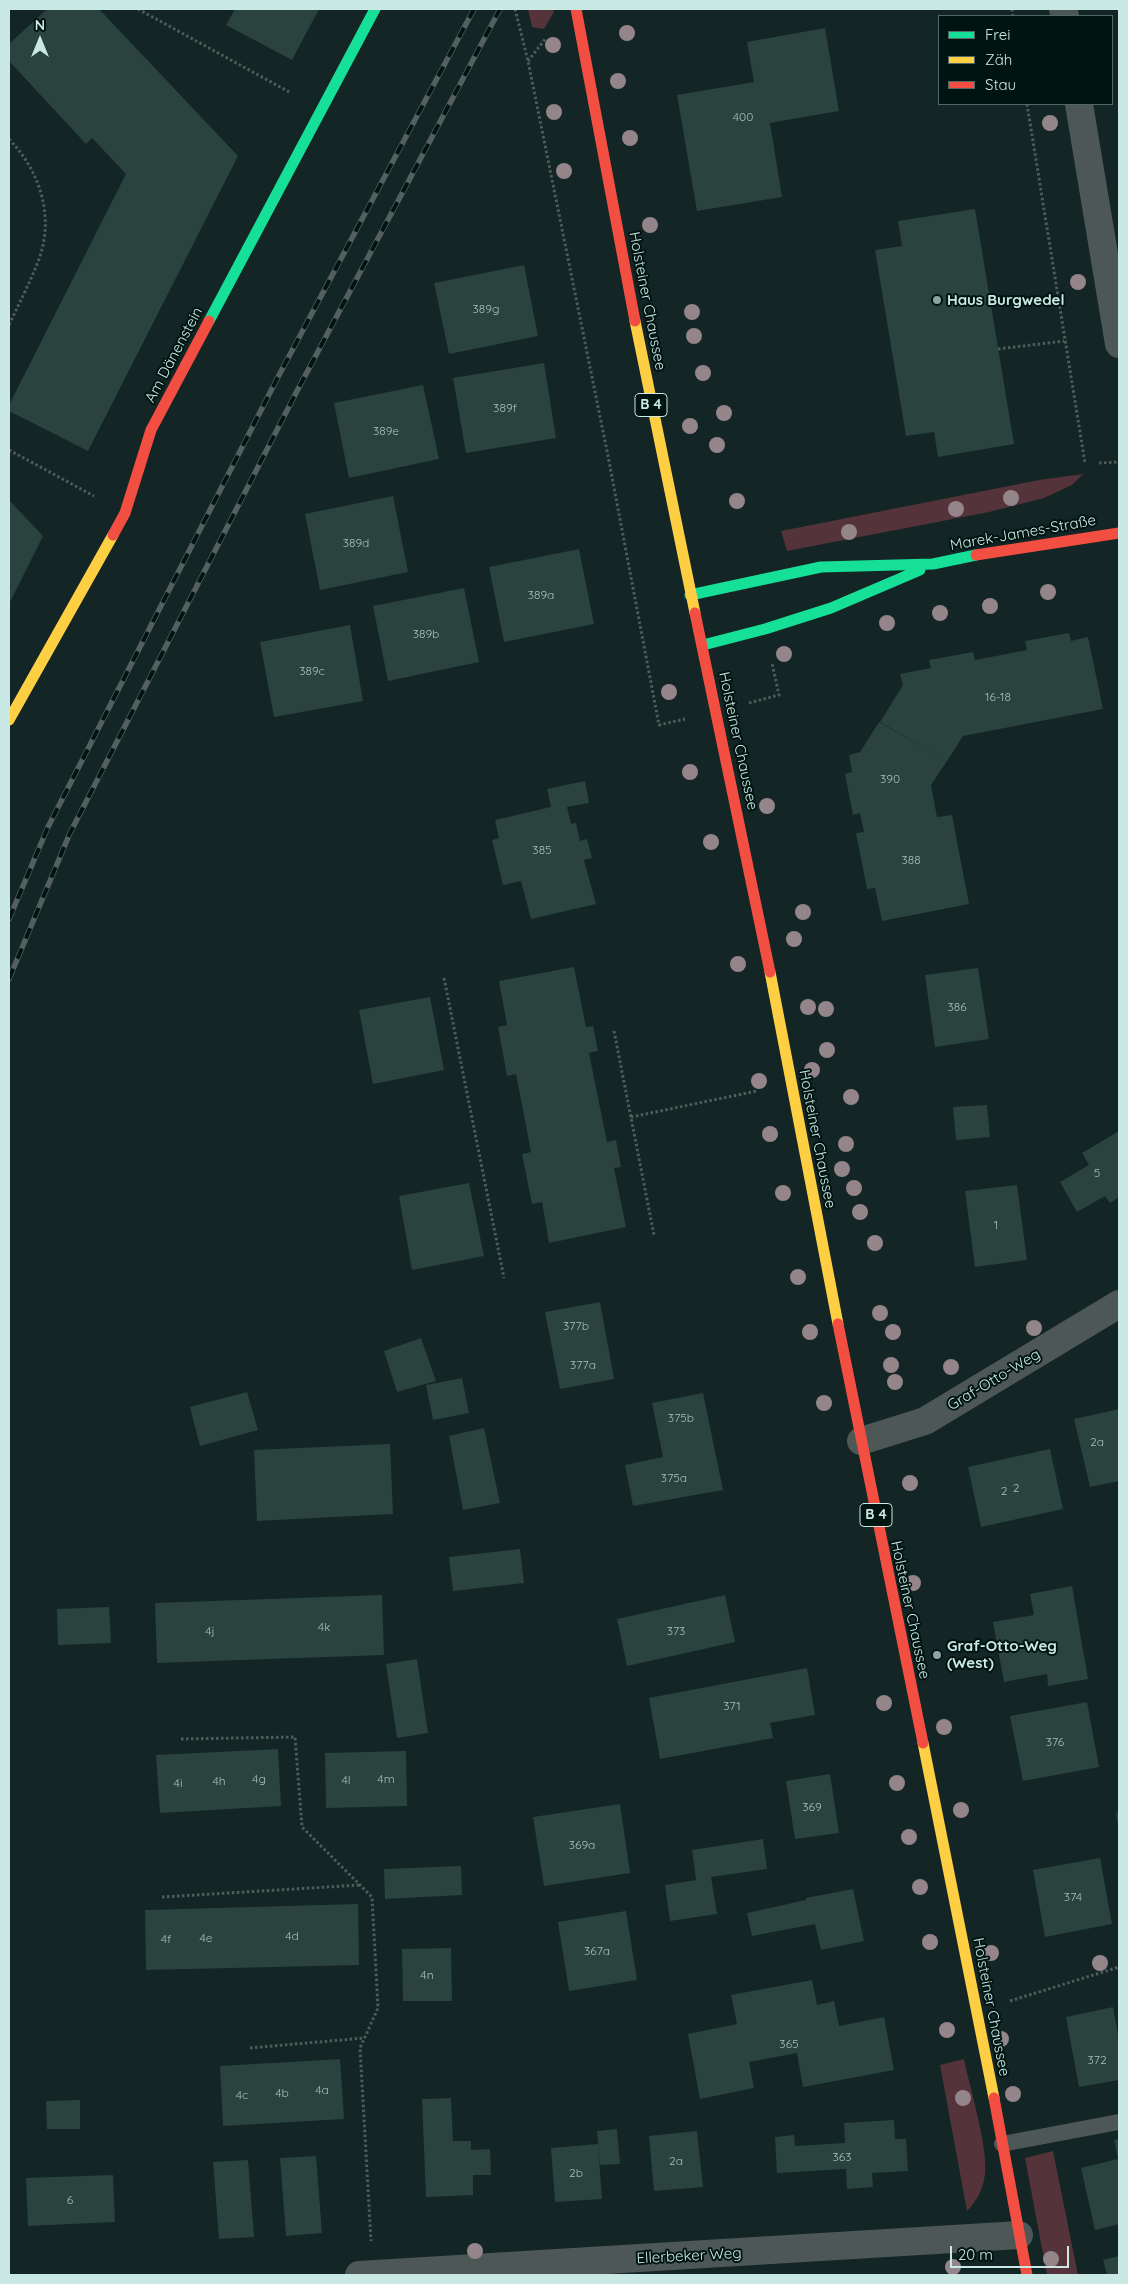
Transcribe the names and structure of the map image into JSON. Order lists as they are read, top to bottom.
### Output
{
  "streets": {
    "main road": [
      "Holsteiner Chaussee",
      "Am Dänenstein",
      "B 4",
      "Marek-James-Straße"
    ],
    "street": ["Graf-Otto-Weg", "Ellerbeker Weg"]
  },
  "crossings": [
    ["Holsteiner Chaussee", "Marek-James-Straße"],
    ["Holsteiner Chaussee", "Graf-Otto-Weg"],
    ["Holsteiner Chaussee", "Ellerbeker Weg"]
  ],
  "places": ["Haus Burgwedel", "Graf-Otto-Weg (West)"],
  "house_numbers": [
    "400",
    "389g",
    "389f",
    "389e",
    "389d",
    "389a",
    "389b",
    "389c",
    "16-18",
    "390",
    "385",
    "388",
    "386",
    "5",
    "1",
    "377b",
    "377a",
    "375b",
    "2a",
    "375a",
    "2",
    "2",
    "4k",
    "4j",
    "373",
    "371",
    "376",
    "4g",
    "4m",
    "4l",
    "4h",
    "4i",
    "369",
    "369a",
    "374",
    "4d",
    "4e",
    "4f",
    "367a",
    "4n",
    "365",
    "372",
    "4a",
    "4b",
    "4c",
    "363",
    "2a",
    "2b",
    "6"
  ],
  "legend": ["Frei", "Zäh", "Stau"],
  "scale_bar": "20 m",
  "north": "top"
}
